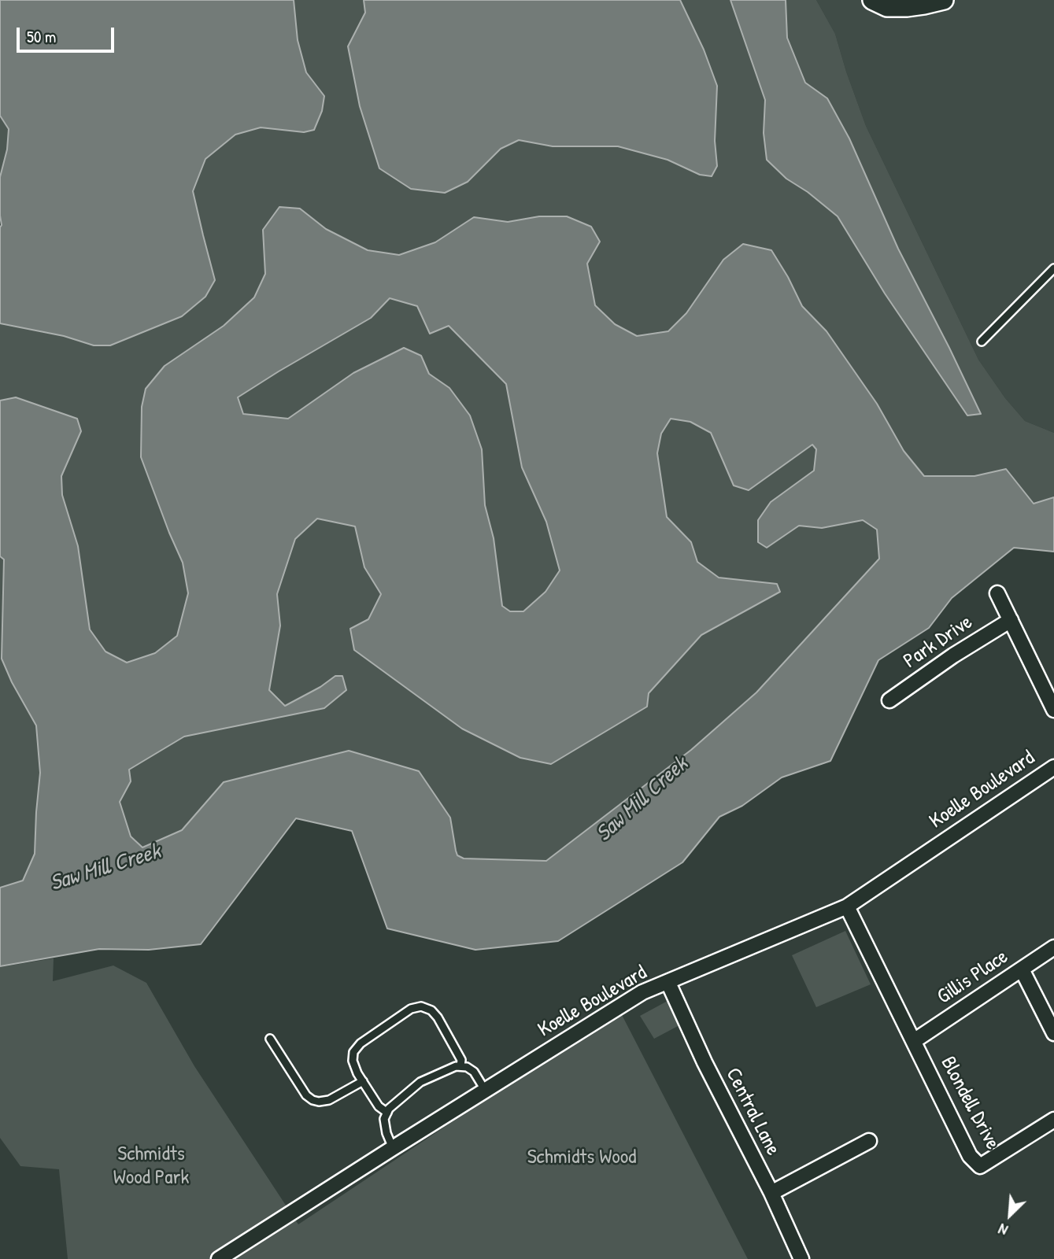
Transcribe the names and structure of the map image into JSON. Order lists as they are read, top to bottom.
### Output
{
  "streets": {
    "street": [
      "Park Drive",
      "Koelle Boulevard",
      "Gillis Place",
      "Blondell Drive",
      "Central Lane"
    ]
  },
  "crossings": [
    ["Koelle Boulevard", "Central Lane"],
    ["Gillis Place", "Blondell Drive"]
  ],
  "water": ["Saw Mill Creek"],
  "parks": ["Schmidts Wood Park", "Schmidts Wood"],
  "scale_bar": "50 m",
  "north": "bottom left"
}
